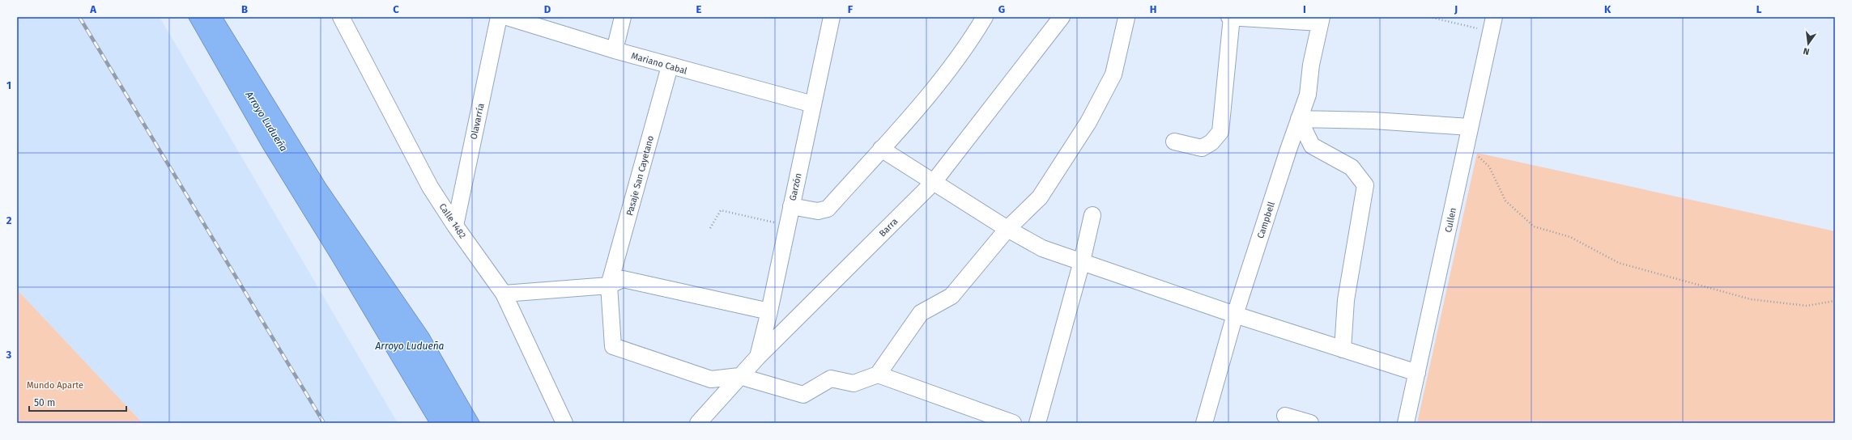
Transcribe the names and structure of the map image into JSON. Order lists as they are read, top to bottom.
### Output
{
  "streets": {
    "street": [
      "Mariano Cabal",
      "Olavarría",
      "Pasaje San Cayetano",
      "Garzón",
      "Campbell",
      "Cullen",
      "Calle 1482",
      "Barra"
    ]
  },
  "crossings": [
    ["Mariano Cabal", "Pasaje San Cayetano"],
    ["Mariano Cabal", "Garzón"],
    ["Olavarría", "Calle 1482"],
    ["Pasaje San Cayetano", "Barra"],
    ["Garzón", "Barra"]
  ],
  "water": ["Arroyo Ludueña"],
  "parks": ["Mundo Aparte"],
  "scale_bar": "50 m",
  "north": "bottom",
  "grid": {
    "columns": [
      "A",
      "B",
      "C",
      "D",
      "E",
      "F",
      "G",
      "H",
      "I",
      "J",
      "K",
      "L"
    ],
    "rows": ["1", "2", "3"]
  }
}
